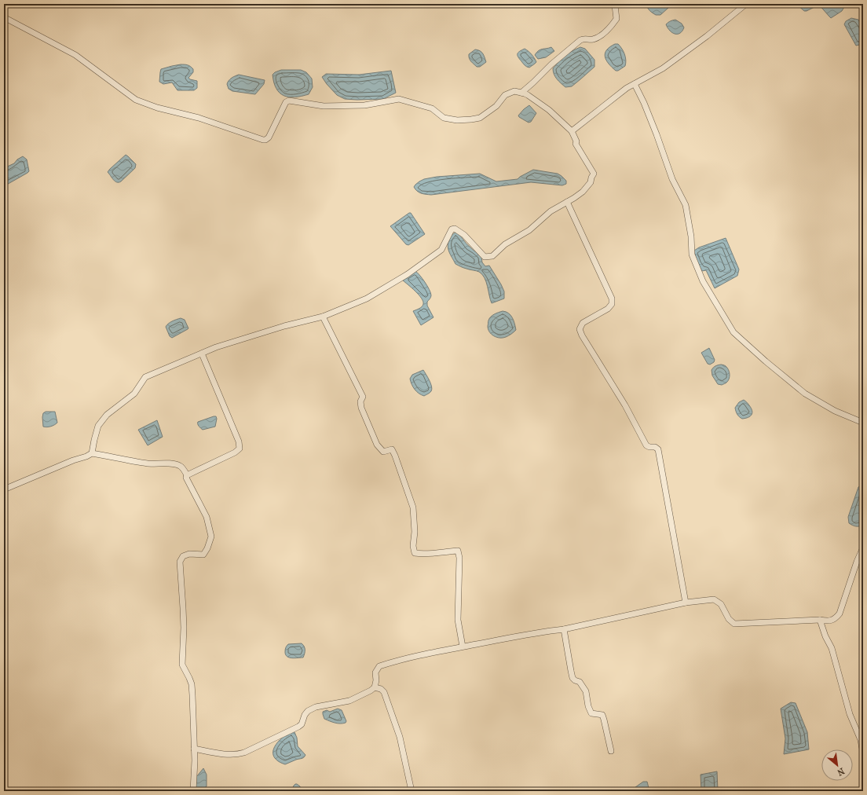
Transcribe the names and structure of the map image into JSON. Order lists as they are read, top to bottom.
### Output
{
  "north": "bottom right"
}
